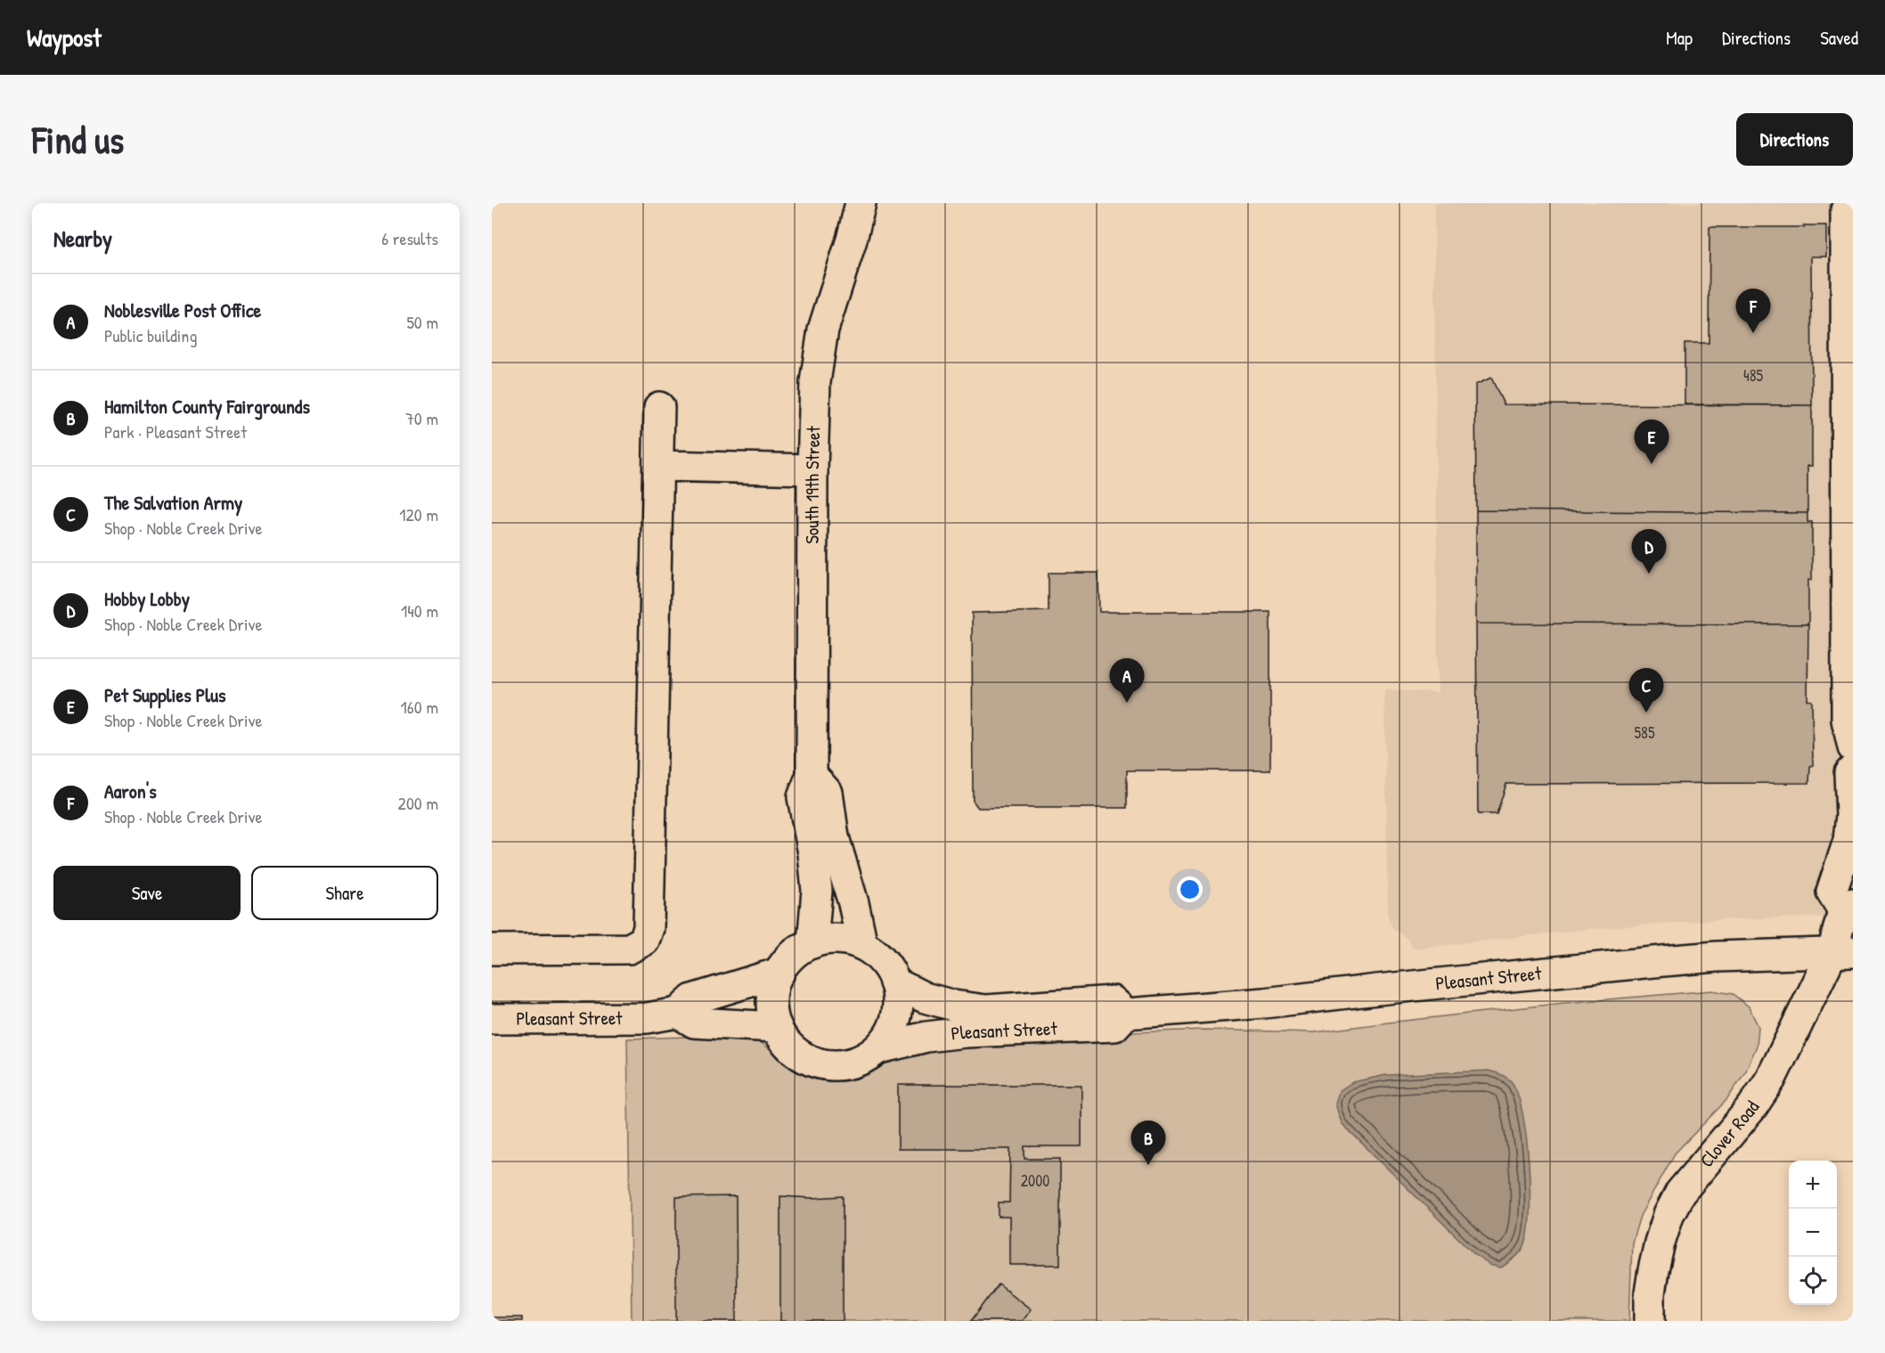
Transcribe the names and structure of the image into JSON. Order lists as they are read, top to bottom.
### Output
{
  "streets": {
    "street": ["South 19th Street", "Pleasant Street", "Clover Road"]
  },
  "crossings": [
    ["South 19th Street", "Pleasant Street"],
    ["Pleasant Street", "Clover Road"]
  ],
  "house_numbers": ["485", "585", "2000"],
  "page": {
    "header": "Waypost",
    "nav": ["Map", "Directions", "Saved"],
    "buttons": [
      "Directions",
      ["Save", "Share"]
    ],
    "title": "Find us",
    "heading": ["Nearby", "6 results"],
    "list": [
      {
        "mark": "A",
        "name": "Noblesville Post Office",
        "note": "Public building",
        "value": "50 m"
      },
      {
        "mark": "B",
        "name": "Hamilton County Fairgrounds",
        "note": "Park · Pleasant Street",
        "value": "70 m"
      },
      {
        "mark": "C",
        "name": "The Salvation Army",
        "note": "Shop · Noble Creek Drive",
        "value": "120 m"
      },
      {
        "mark": "D",
        "name": "Hobby Lobby",
        "note": "Shop · Noble Creek Drive",
        "value": "140 m"
      },
      {
        "mark": "E",
        "name": "Pet Supplies Plus",
        "note": "Shop · Noble Creek Drive",
        "value": "160 m"
      },
      {
        "mark": "F",
        "name": "Aaron's",
        "note": "Shop · Noble Creek Drive",
        "value": "200 m"
      }
    ],
    "pins": [
      "F",
      "E",
      "D",
      "A",
      "C",
      "B"
    ],
    "map_buttons": ["+", "−"]
  }
}
